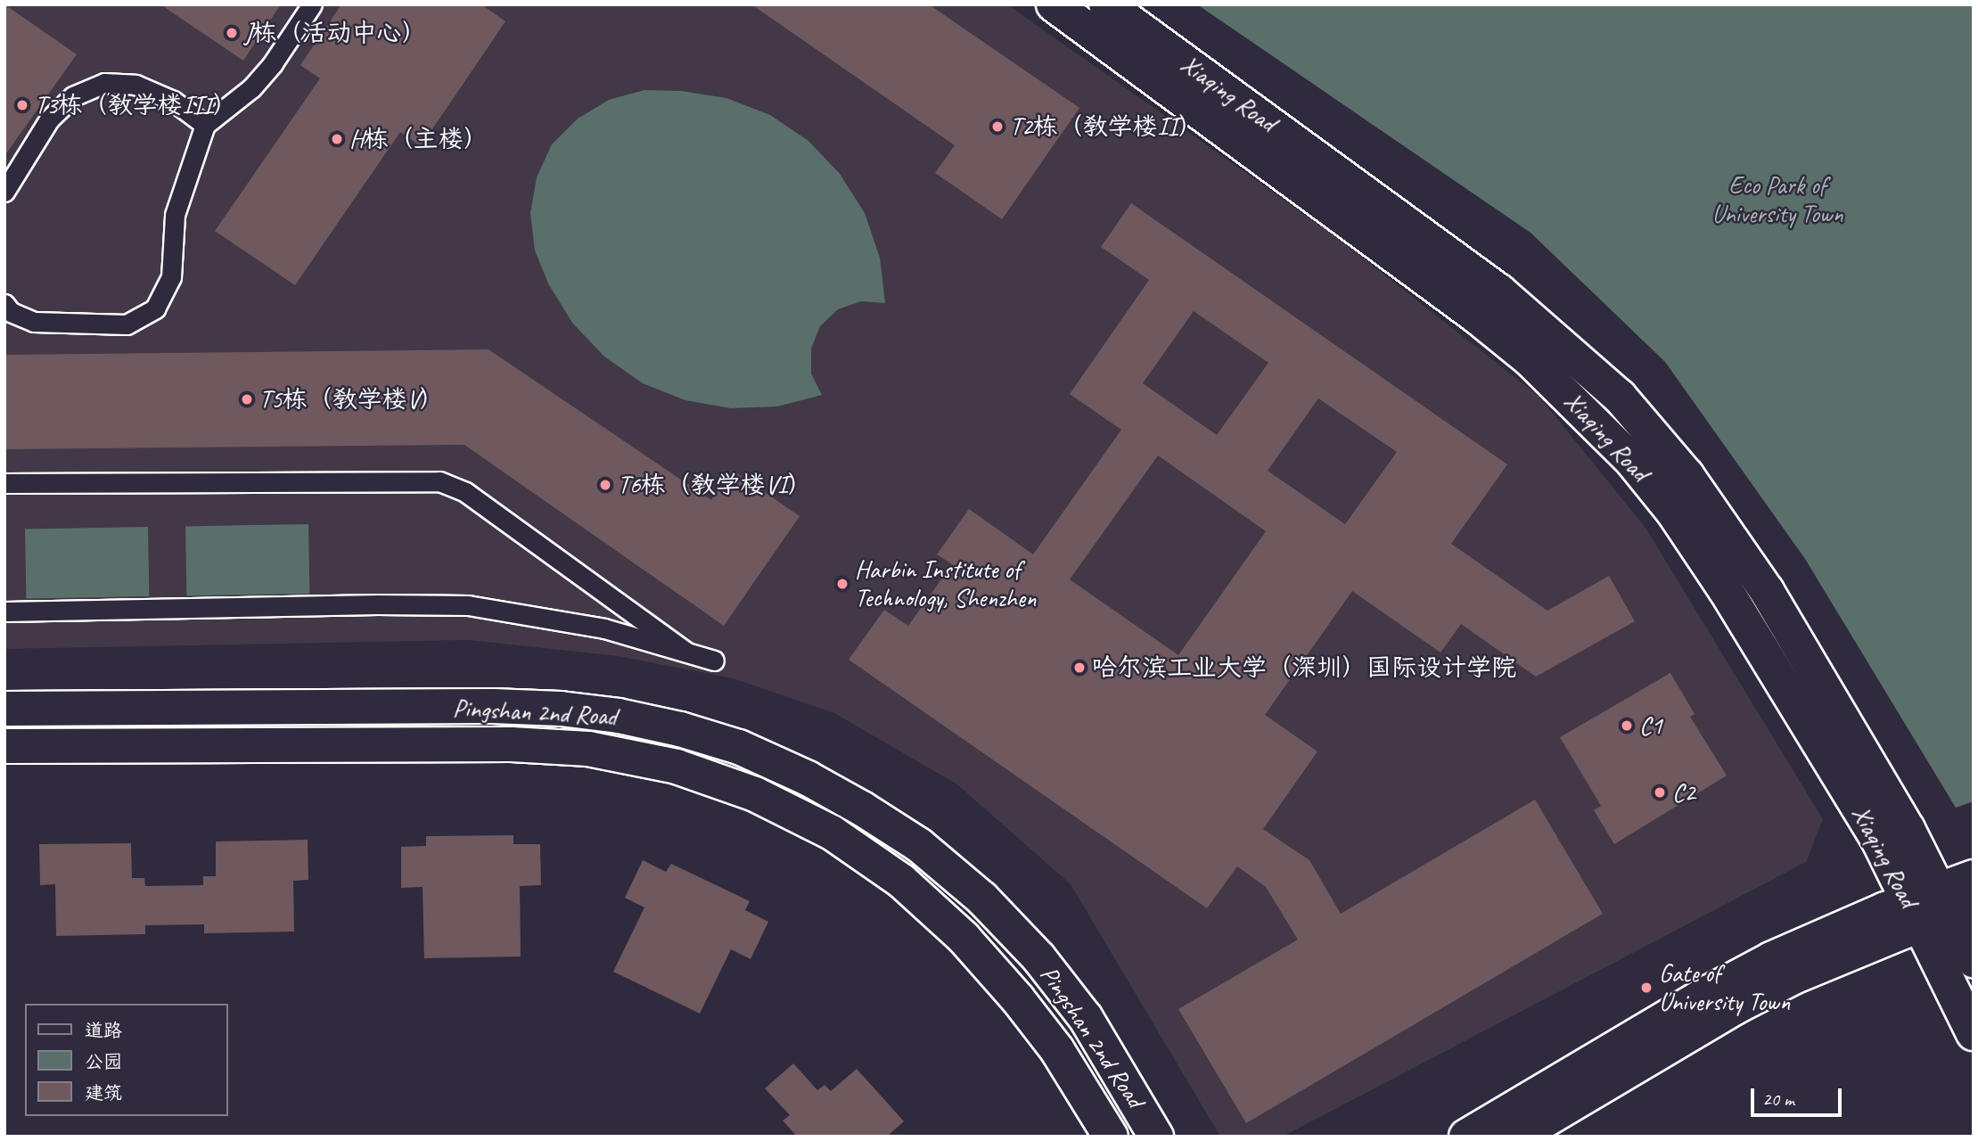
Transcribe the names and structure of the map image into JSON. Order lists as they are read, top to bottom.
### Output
{
  "streets": {
    "street": ["Xiaqing Road", "Pingshan 2nd Road"]
  },
  "parks": ["Eco Park of University Town"],
  "places": [
    "J栋（活动中心）",
    "T3栋（教学楼III）",
    "T2栋（教学楼II）",
    "H栋（主楼）",
    "T5栋（教学楼V）",
    "T6栋（教学楼VI）",
    "Harbin Institute of Technology, Shenzhen",
    "哈尔滨工业大学（深圳）国际设计学院",
    "C1",
    "C2",
    "Gate of University Town"
  ],
  "legend": ["道路", "公园", "建筑"],
  "scale_bar": "20 m"
}
